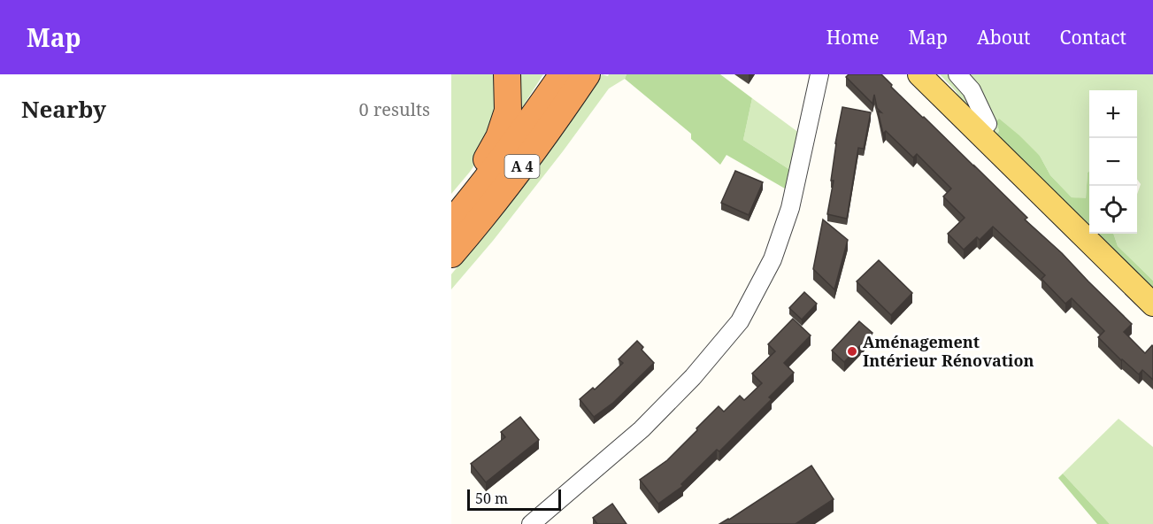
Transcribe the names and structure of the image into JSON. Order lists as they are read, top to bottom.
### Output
{
  "streets": {
    "highway": ["A 4"]
  },
  "places": ["Aménagement Intérieur Rénovation"],
  "scale_bar": "50 m",
  "page": {
    "header": "Map",
    "nav": [
      "Home",
      "Map",
      "About",
      "Contact"
    ],
    "heading": ["Nearby", "0 results"],
    "map_buttons": ["+", "−"],
    "scale": "50 m"
  }
}
